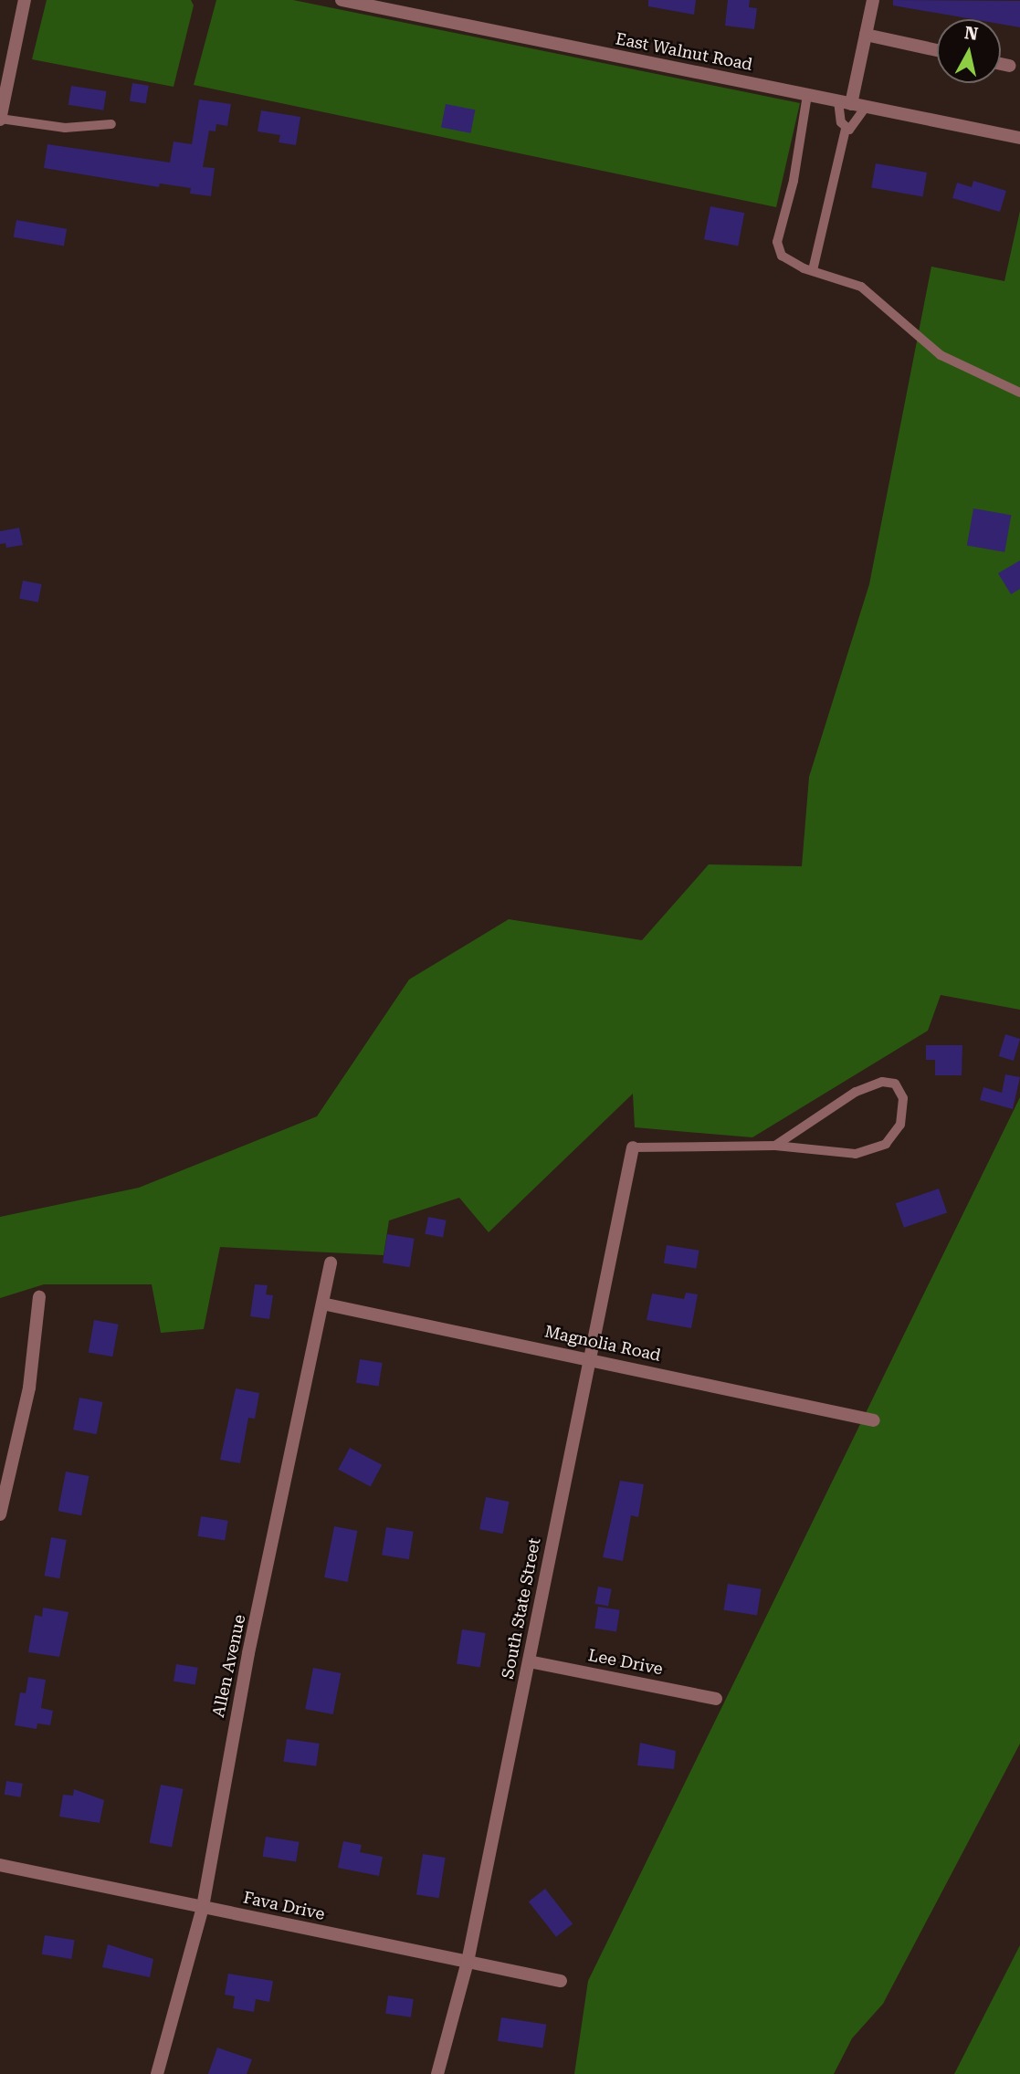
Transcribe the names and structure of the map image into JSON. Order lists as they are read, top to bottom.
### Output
{
  "streets": {
    "street": [
      "East Walnut Road",
      "Magnolia Road",
      "South State Street",
      "Lee Drive",
      "Allen Avenue",
      "Fava Drive"
    ]
  },
  "crossings": [
    ["Magnolia Road", "South State Street"],
    ["Magnolia Road", "Allen Avenue"],
    ["South State Street", "Lee Drive"],
    ["South State Street", "Fava Drive"],
    ["Allen Avenue", "Fava Drive"]
  ],
  "north": "top"
}
